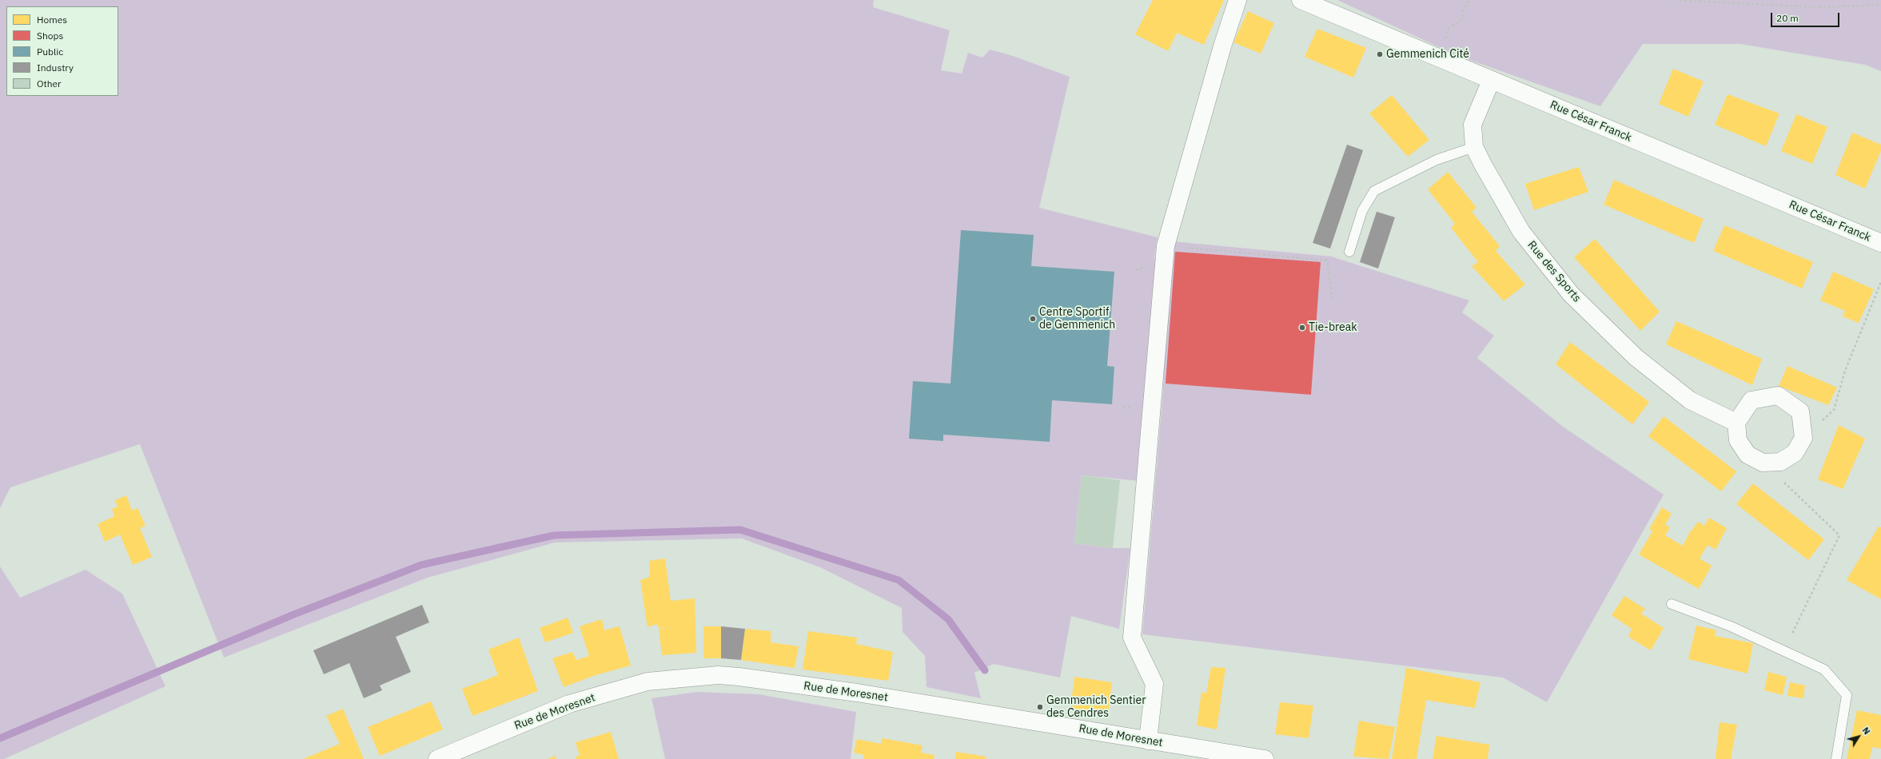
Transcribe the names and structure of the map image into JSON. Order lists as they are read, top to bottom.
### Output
{
  "streets": {
    "street": ["Rue César Franck", "Rue des Sports", "Rue de Moresnet"]
  },
  "crossings": [
    ["Rue César Franck", "Rue des Sports"]
  ],
  "places": [
    "Gemmenich Cité",
    "Centre Sportif de Gemmenich",
    "Tie-break",
    "Gemmenich Sentier des Cendres"
  ],
  "legend": [
    "Homes",
    "Shops",
    "Public",
    "Industry",
    "Other"
  ],
  "scale_bar": "20 m",
  "north": "top right"
}
